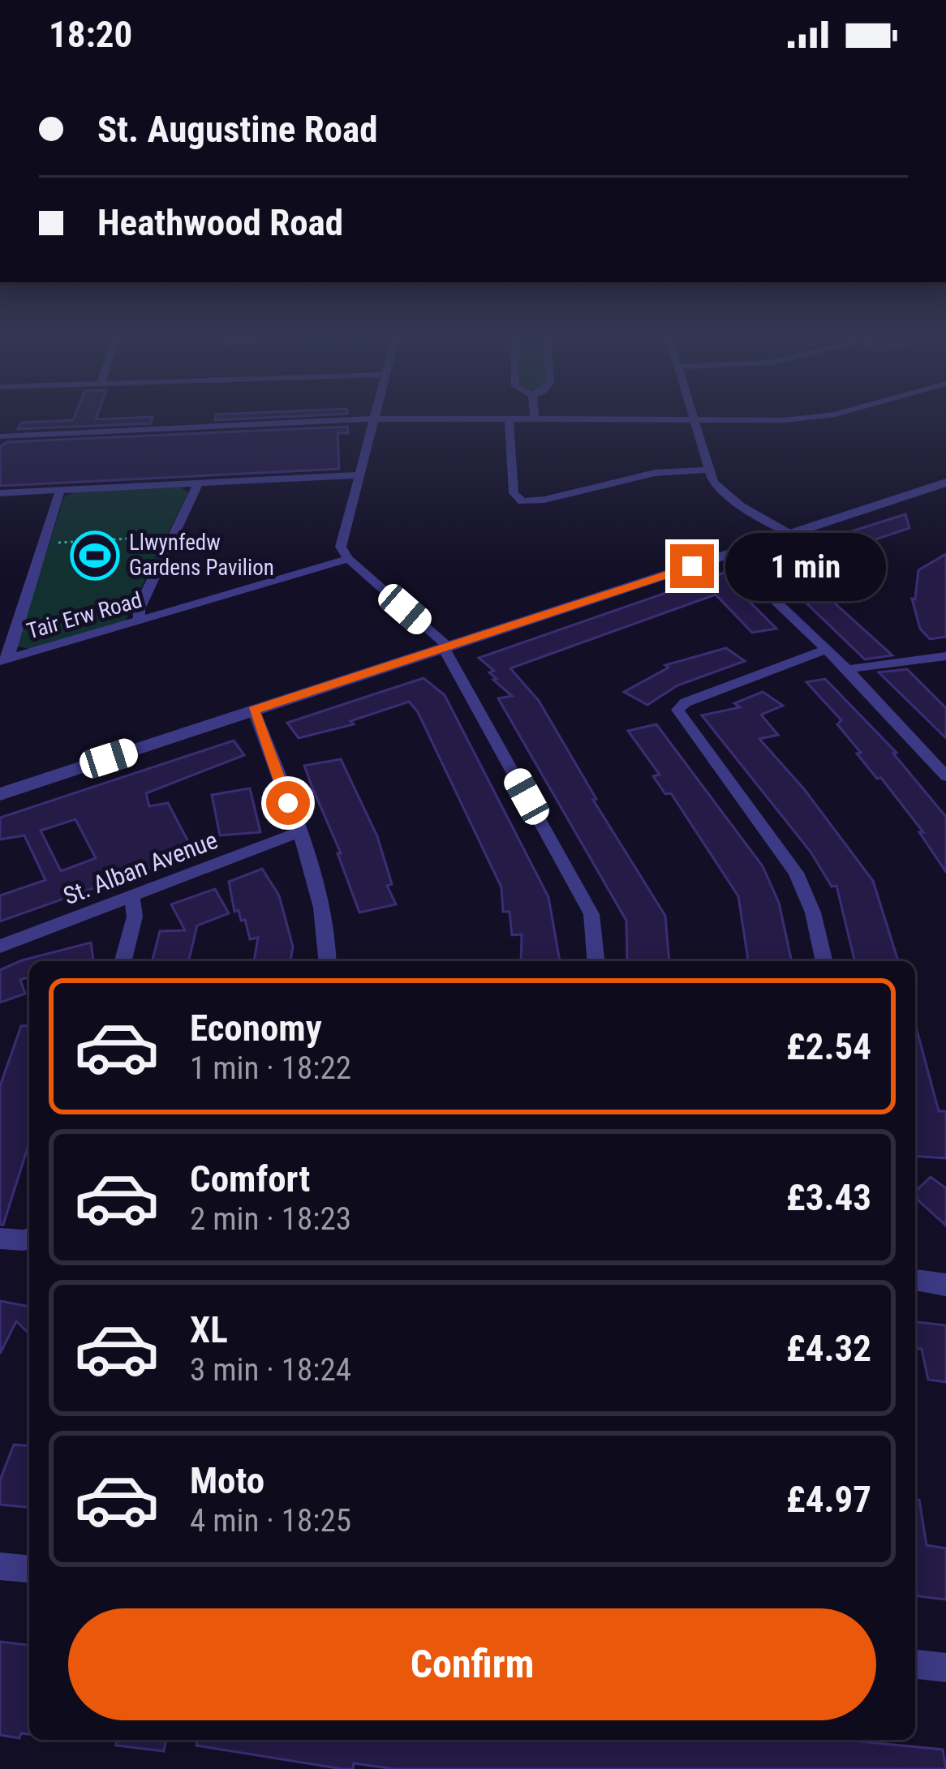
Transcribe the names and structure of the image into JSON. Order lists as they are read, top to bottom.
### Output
{
  "streets": {
    "street": ["Tair Erw Road", "St. Alban Avenue"]
  },
  "places": {
    "sports": ["Llwynfedw Gardens Pavilion"]
  },
  "page": {
    "status": "18:20",
    "banner": ["St. Augustine Road", "Heathwood Road"],
    "bubble": "1 min",
    "list": [
      {
        "name": "Economy",
        "note": "1 min · 18:22",
        "value": "£2.54"
      },
      {
        "name": "Comfort",
        "note": "2 min · 18:23",
        "value": "£3.43"
      },
      {
        "name": "XL",
        "note": "3 min · 18:24",
        "value": "£4.32"
      },
      {
        "name": "Moto",
        "note": "4 min · 18:25",
        "value": "£4.97"
      }
    ],
    "buttons": "Confirm"
  }
}
